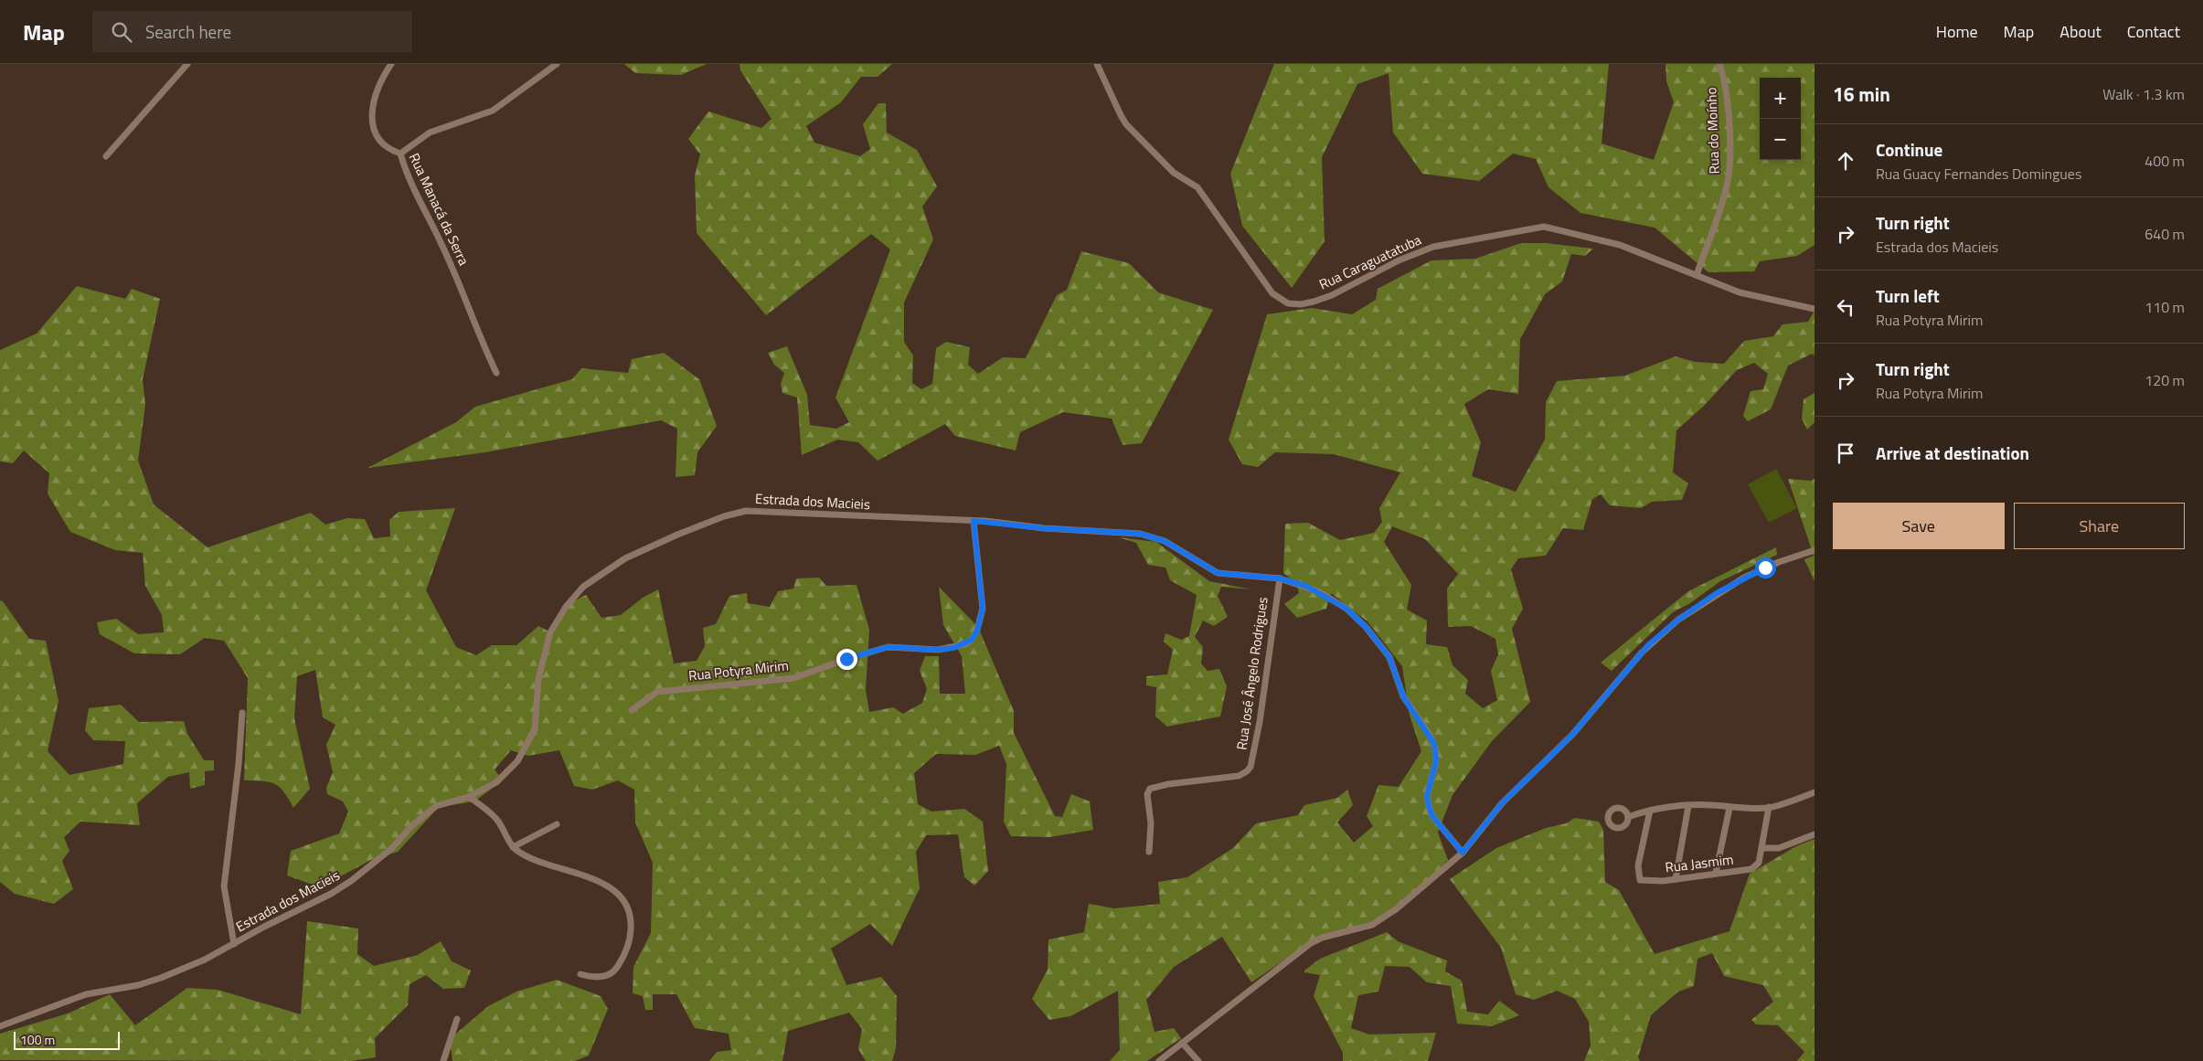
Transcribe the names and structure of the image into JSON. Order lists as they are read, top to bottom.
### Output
{
  "streets": {
    "street": [
      "Rua do Moínho",
      "Rua Manacá da Serra",
      "Rua Caraguatatuba",
      "Estrada dos Macieis",
      "Rua Potyra Mirim",
      "Rua José Ângelo Rodrigues",
      "Rua Jasmim"
    ]
  },
  "crossings": [
    ["Rua do Moínho", "Rua Caraguatatuba"],
    ["Estrada dos Macieis", "Rua Potyra Mirim"],
    ["Estrada dos Macieis", "Rua José Ângelo Rodrigues"]
  ],
  "scale_bar": "100 m",
  "page": {
    "header": "Map",
    "search": "Search here",
    "nav": [
      "Home",
      "Map",
      "About",
      "Contact"
    ],
    "heading": ["16 min", "Walk · 1.3 km"],
    "map_buttons": ["+", "−"],
    "list": [
      ["Continue", "Rua Guacy Fernandes Domingues", "400 m"],
      ["Turn right", "Estrada dos Macieis", "640 m"],
      ["Turn left", "Rua Potyra Mirim", "110 m"],
      ["Turn right", "Rua Potyra Mirim", "120 m"],
      "Arrive at destination"
    ],
    "buttons": ["Save", "Share"],
    "scale": "100 m"
  }
}
